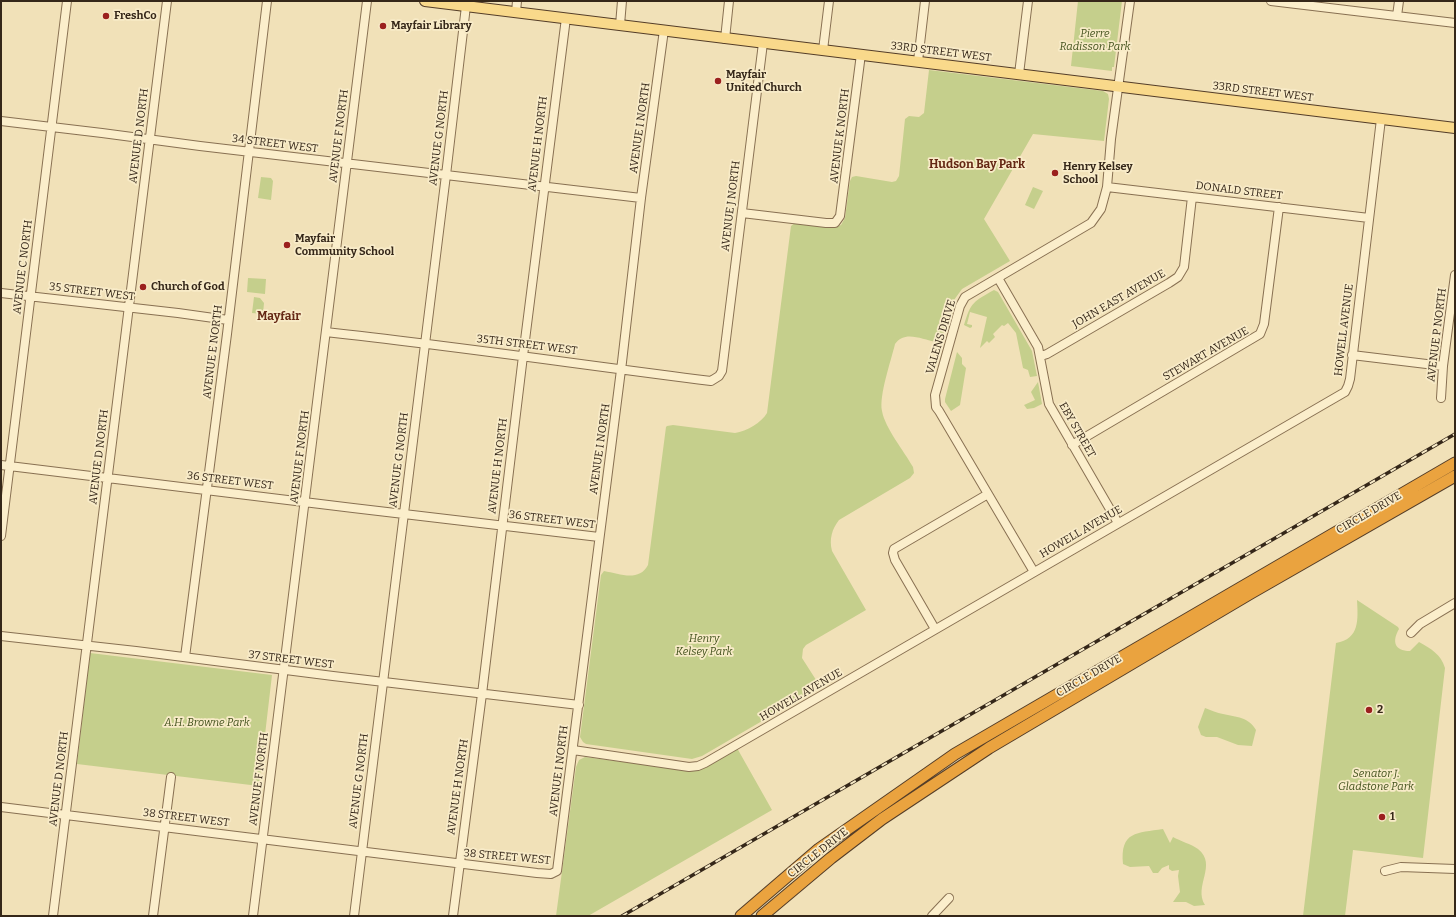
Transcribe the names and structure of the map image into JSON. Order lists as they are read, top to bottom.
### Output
{
  "streets": {
    "highway": ["CIRCLE DRIVE"],
    "main road": ["33RD STREET WEST"],
    "street": [
      "AVENUE I NORTH",
      "AVENUE D NORTH",
      "AVENUE F NORTH",
      "AVENUE K NORTH",
      "AVENUE G NORTH",
      "34 STREET WEST",
      "AVENUE H NORTH",
      "DONALD STREET",
      "AVENUE J NORTH",
      "AVENUE C NORTH",
      "35 STREET WEST",
      "JOHN EAST AVENUE",
      "HOWELL AVENUE",
      "AVENUE P NORTH",
      "VALENS DRIVE",
      "35TH STREET WEST",
      "AVENUE E NORTH",
      "STEWART AVENUE",
      "EBY STREET",
      "36 STREET WEST",
      "37 STREET WEST",
      "38 STREET WEST"
    ]
  },
  "crossings": [
    ["33RD STREET WEST", "AVENUE I NORTH"],
    ["33RD STREET WEST", "AVENUE K NORTH"],
    ["33RD STREET WEST", "AVENUE G NORTH"],
    ["33RD STREET WEST", "AVENUE H NORTH"],
    ["33RD STREET WEST", "AVENUE J NORTH"],
    ["33RD STREET WEST", "HOWELL AVENUE"],
    ["33RD STREET WEST", "VALENS DRIVE"],
    ["AVENUE I NORTH", "34 STREET WEST"],
    ["AVENUE I NORTH", "HOWELL AVENUE"],
    ["AVENUE I NORTH", "35TH STREET WEST"],
    ["AVENUE I NORTH", "36 STREET WEST"],
    ["AVENUE I NORTH", "37 STREET WEST"],
    ["AVENUE I NORTH", "38 STREET WEST"],
    ["AVENUE D NORTH", "34 STREET WEST"],
    ["AVENUE D NORTH", "35 STREET WEST"],
    ["AVENUE D NORTH", "36 STREET WEST"],
    ["AVENUE D NORTH", "37 STREET WEST"],
    ["AVENUE D NORTH", "38 STREET WEST"],
    ["AVENUE F NORTH", "34 STREET WEST"],
    ["AVENUE F NORTH", "35TH STREET WEST"],
    ["AVENUE F NORTH", "36 STREET WEST"],
    ["AVENUE F NORTH", "37 STREET WEST"],
    ["AVENUE F NORTH", "38 STREET WEST"],
    ["AVENUE K NORTH", "AVENUE J NORTH"],
    ["AVENUE G NORTH", "34 STREET WEST"],
    ["AVENUE G NORTH", "35TH STREET WEST"],
    ["AVENUE G NORTH", "36 STREET WEST"],
    ["AVENUE G NORTH", "37 STREET WEST"],
    ["AVENUE G NORTH", "38 STREET WEST"],
    ["34 STREET WEST", "AVENUE H NORTH"],
    ["34 STREET WEST", "AVENUE C NORTH"],
    ["34 STREET WEST", "AVENUE E NORTH"],
    ["AVENUE H NORTH", "35TH STREET WEST"],
    ["AVENUE H NORTH", "36 STREET WEST"],
    ["AVENUE H NORTH", "37 STREET WEST"],
    ["AVENUE H NORTH", "38 STREET WEST"],
    ["DONALD STREET", "JOHN EAST AVENUE"],
    ["DONALD STREET", "HOWELL AVENUE"],
    ["DONALD STREET", "VALENS DRIVE"],
    ["DONALD STREET", "STEWART AVENUE"],
    ["AVENUE J NORTH", "35TH STREET WEST"],
    ["AVENUE C NORTH", "35 STREET WEST"],
    ["AVENUE C NORTH", "36 STREET WEST"],
    ["35 STREET WEST", "AVENUE E NORTH"],
    ["JOHN EAST AVENUE", "EBY STREET"],
    ["HOWELL AVENUE", "VALENS DRIVE"],
    ["HOWELL AVENUE", "EBY STREET"],
    ["VALENS DRIVE", "EBY STREET"],
    ["AVENUE E NORTH", "36 STREET WEST"],
    ["AVENUE E NORTH", "37 STREET WEST"],
    ["STEWART AVENUE", "EBY STREET"]
  ],
  "districts": ["Hudson Bay Park", "Mayfair"],
  "parks": [
    "Pierre Radisson Park",
    "Henry Kelsey Park",
    "A.H. Browne Park",
    "Senator J. Gladstone Park"
  ],
  "places": [
    "FreshCo",
    "Mayfair Library",
    "Mayfair United Church",
    "Henry Kelsey School",
    "Mayfair Community School",
    "Church of God",
    "2",
    "1"
  ]
}
